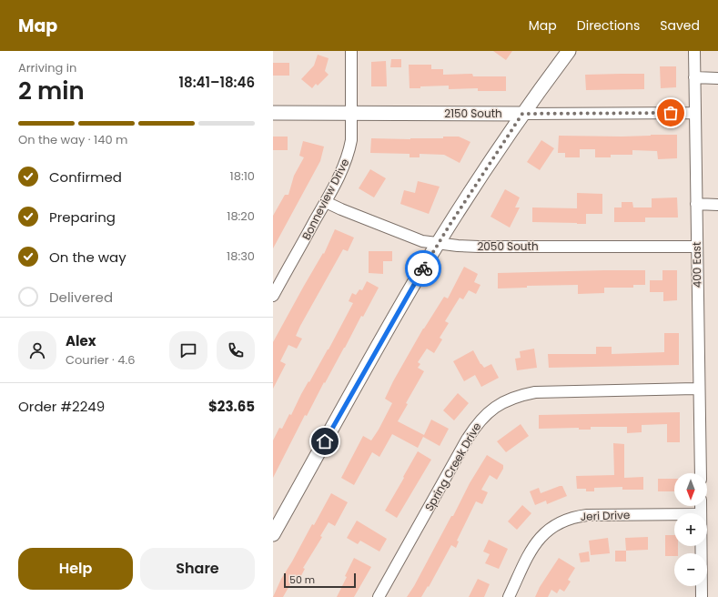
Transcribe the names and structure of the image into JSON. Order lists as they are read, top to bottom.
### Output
{
  "streets": {
    "street": [
      "2150 South",
      "Bonneview Drive",
      "2050 South",
      "400 East",
      "Spring Creek Drive",
      "Jeri Drive"
    ]
  },
  "crossings": [
    ["2150 South", "Bonneview Drive"],
    ["2150 South", "400 East"],
    ["Bonneview Drive", "2050 South"],
    ["2050 South", "400 East"],
    ["400 East", "Spring Creek Drive"]
  ],
  "scale_bar": "50 m",
  "north": "bottom",
  "page": {
    "header": "Map",
    "nav": ["Map", "Directions", "Saved"],
    "heading": ["2 min", "Arriving in", "18:41–18:46"],
    "panel": [
      "Alex",
      "Courier · 4.6",
      "Order #2249",
      "$23.65"
    ],
    "bar": "On the way · 140 m",
    "list": [
      ["Confirmed", "18:10"],
      ["Preparing", "18:20"],
      ["On the way", "18:30"],
      "Delivered"
    ],
    "map_buttons": ["+", "−"],
    "buttons": ["Help", "Share"],
    "scale": "50 m"
  }
}
